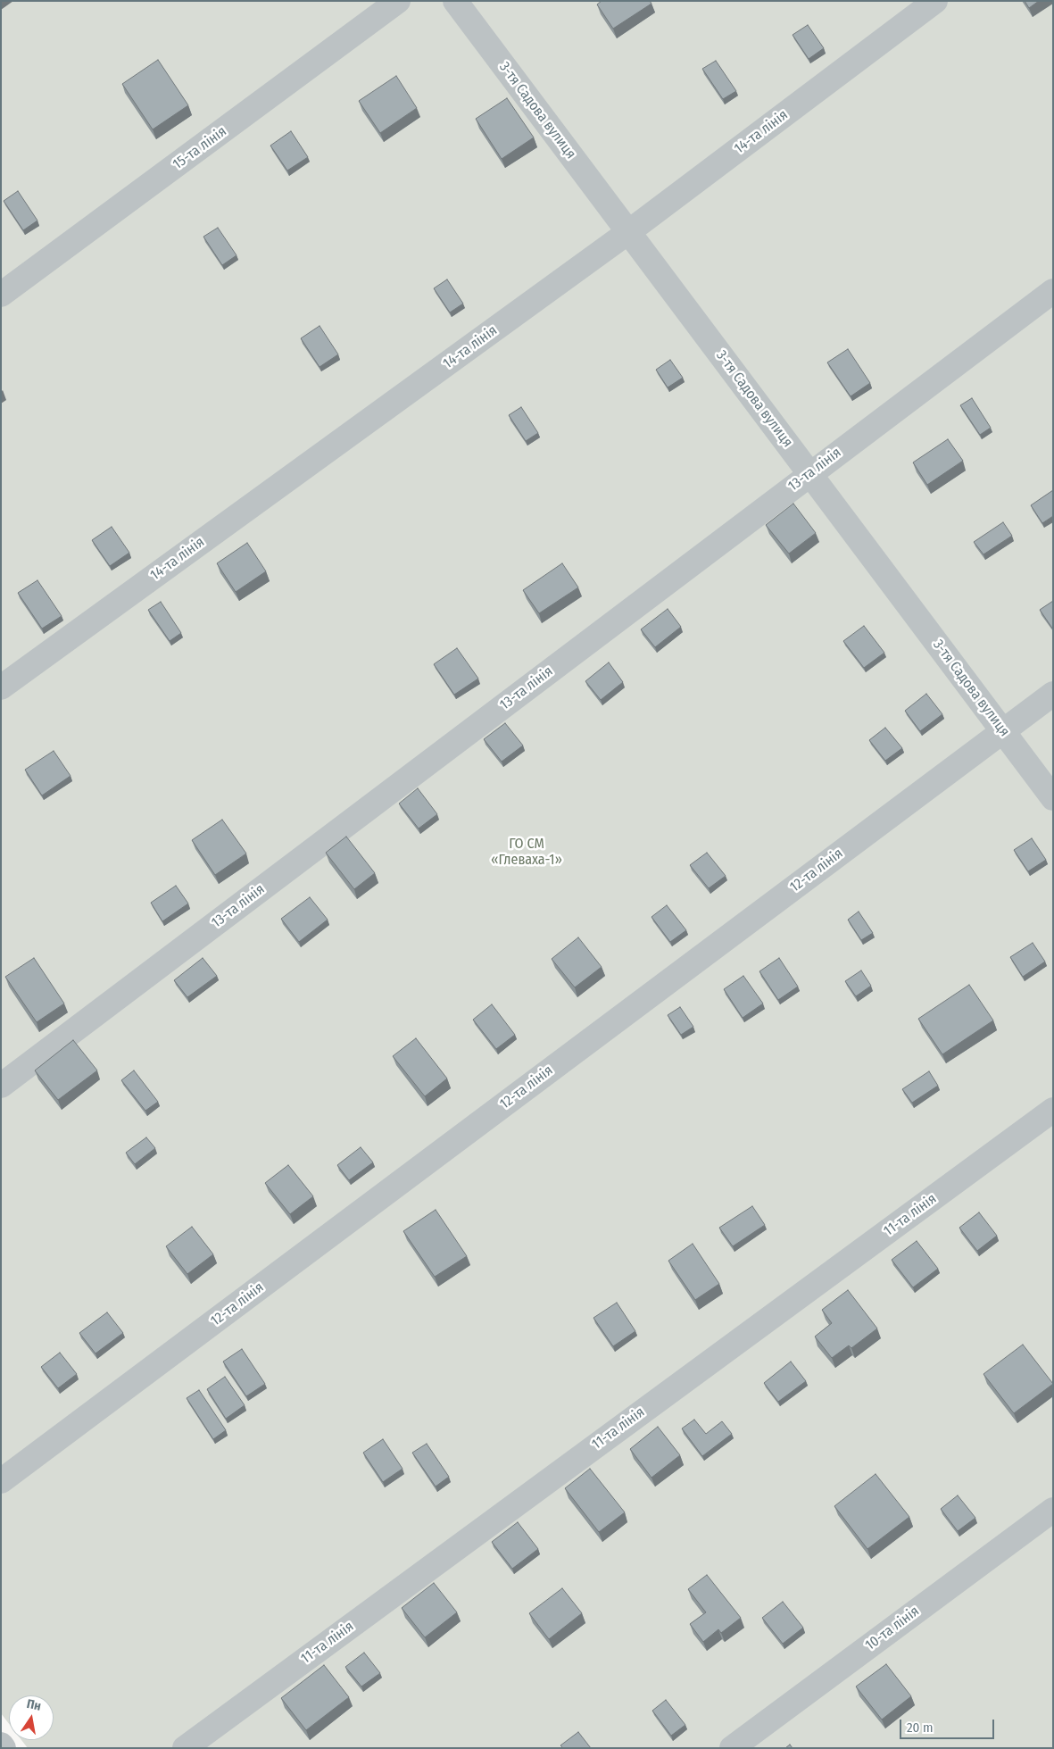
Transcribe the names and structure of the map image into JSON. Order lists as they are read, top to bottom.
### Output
{
  "streets": {
    "street": [
      "3-тя Садова вулиця",
      "14-та лінія",
      "15-та лінія",
      "13-та лінія",
      "12-та лінія",
      "11-та лінія",
      "10-та лінія"
    ]
  },
  "crossings": [
    ["3-тя Садова вулиця", "14-та лінія"],
    ["3-тя Садова вулиця", "13-та лінія"],
    ["3-тя Садова вулиця", "12-та лінія"]
  ],
  "parks": ["ГО СМ «Глеваха-1»"],
  "scale_bar": "20 m",
  "north": "top"
}
